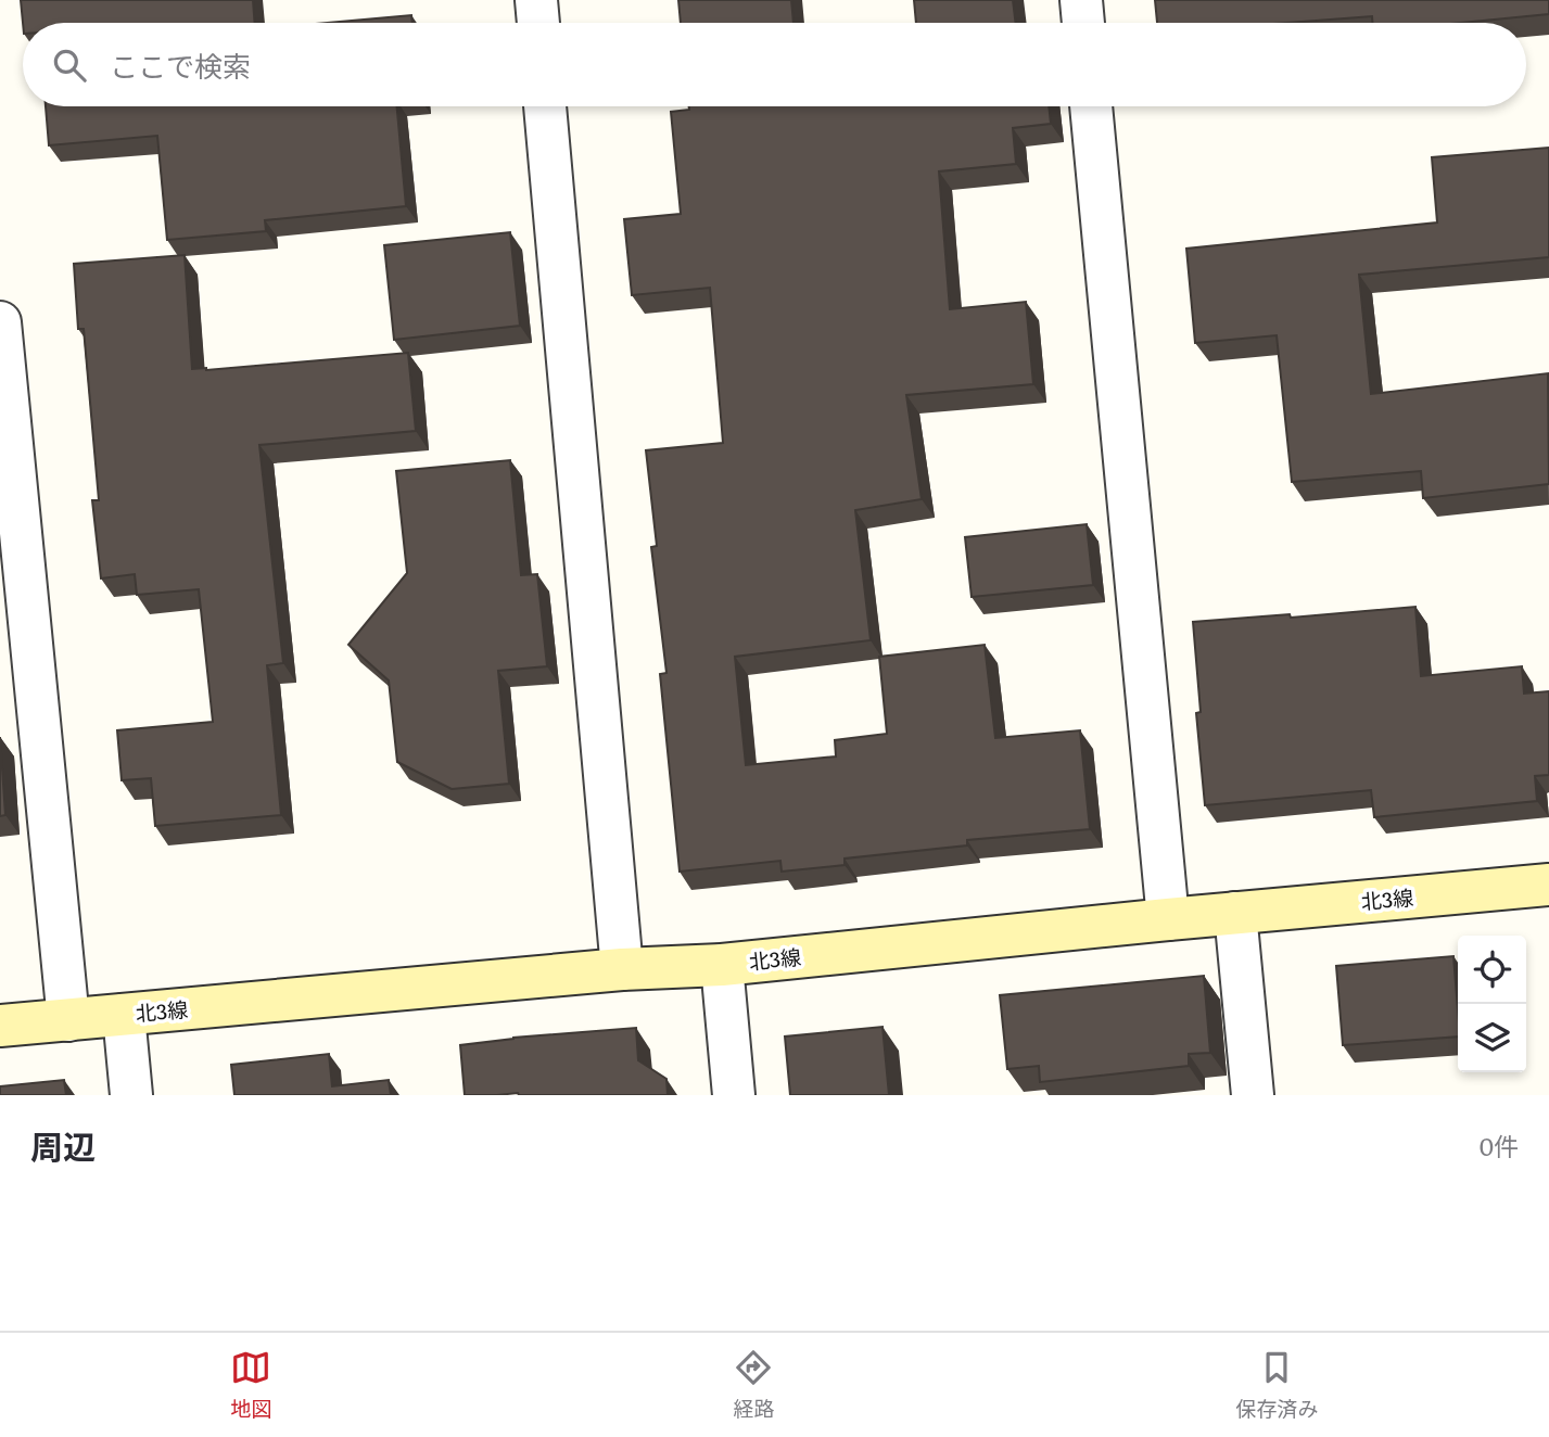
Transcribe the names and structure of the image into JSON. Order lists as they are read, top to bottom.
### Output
{
  "streets": {
    "street": ["北3線"]
  },
  "page": {
    "search": "ここで検索",
    "heading": ["周辺", "0件"],
    "nav": ["地図", "経路", "保存済み"]
  }
}
